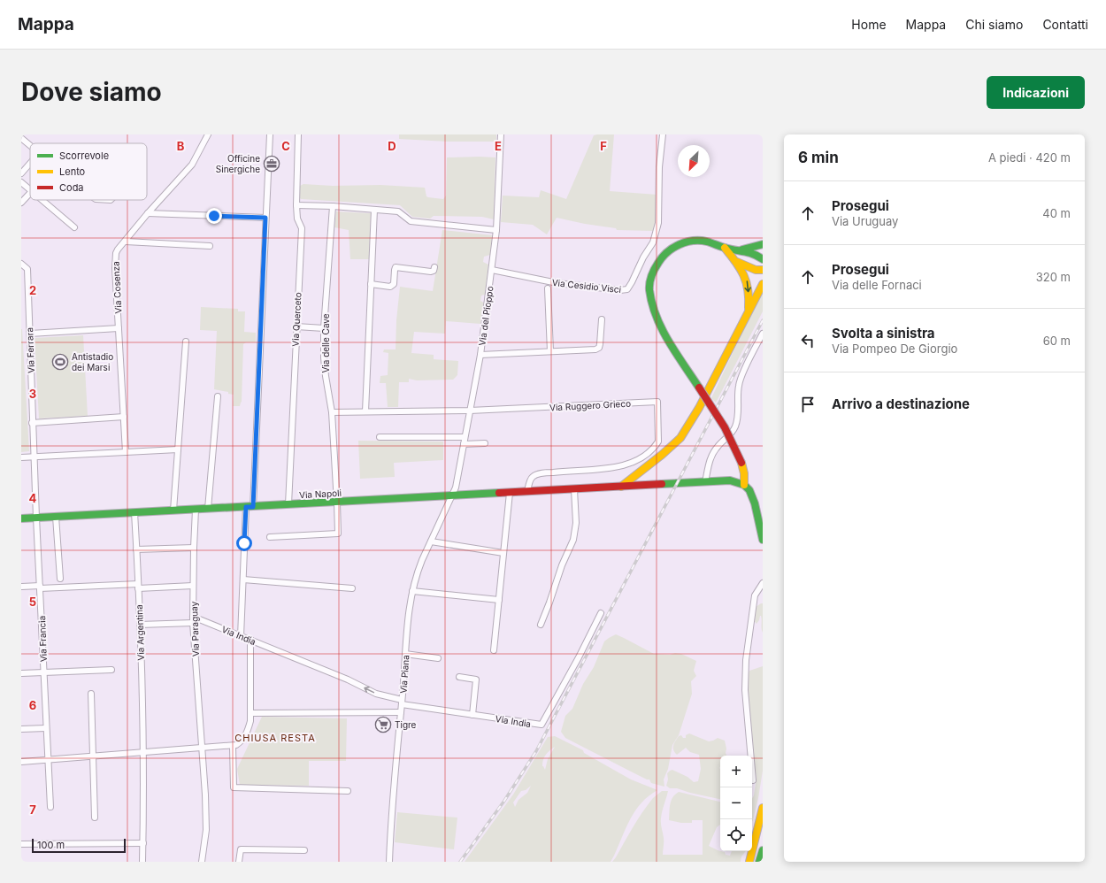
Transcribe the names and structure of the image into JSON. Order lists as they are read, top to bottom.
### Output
{
  "streets": {
    "main road": ["Via Napoli"],
    "street": [
      "Via Cesidio Visci",
      "Via Cosenza",
      "Via del Pioppo",
      "Via Querceto",
      "Via delle Cave",
      "Via Ferrara",
      "Via Ruggero Grieco",
      "Via Paraguay",
      "Via Argentina",
      "Via India",
      "Via Francia",
      "Via Piana"
    ]
  },
  "crossings": [
    ["Via Cesidio Visci", "Via del Pioppo"],
    ["Via del Pioppo", "Via Ruggero Grieco"],
    ["Via del Pioppo", "Via Napoli"],
    ["Via del Pioppo", "Via Piana"],
    ["Via Querceto", "Via Napoli"],
    ["Via delle Cave", "Via Ruggero Grieco"],
    ["Via delle Cave", "Via Napoli"],
    ["Via Ferrara", "Via Napoli"],
    ["Via Ferrara", "Via Francia"],
    ["Via Ruggero Grieco", "Via Napoli"],
    ["Via Napoli", "Via Paraguay"],
    ["Via Napoli", "Via Argentina"],
    ["Via Napoli", "Via Francia"],
    ["Via Napoli", "Via Piana"],
    ["Via Paraguay", "Via India"],
    ["Via India", "Via Piana"]
  ],
  "districts": ["CHIUSA RESTA"],
  "places": {
    "office": ["Officine Sinergiche"],
    "sports": ["Antistadio dei Marsi"],
    "supermarket": ["Tigre"]
  },
  "legend": ["Scorrevole", "Lento", "Coda"],
  "scale_bar": "100 m",
  "north": "bottom left",
  "page": {
    "header": "Mappa",
    "nav": [
      "Home",
      "Mappa",
      "Chi siamo",
      "Contatti"
    ],
    "buttons": "Indicazioni",
    "title": "Dove siamo",
    "heading": ["6 min", "A piedi · 420 m"],
    "list": [
      ["Prosegui", "Via Uruguay", "40 m"],
      ["Prosegui", "Via delle Fornaci", "320 m"],
      ["Svolta a sinistra", "Via Pompeo De Giorgio", "60 m"],
      "Arrivo a destinazione"
    ],
    "map_buttons": ["+", "−"],
    "scale": "100 m"
  },
  "grid": {
    "columns": [
      "B",
      "C",
      "D",
      "E",
      "F"
    ],
    "rows": [
      "2",
      "3",
      "4",
      "5",
      "6",
      "7"
    ]
  }
}
